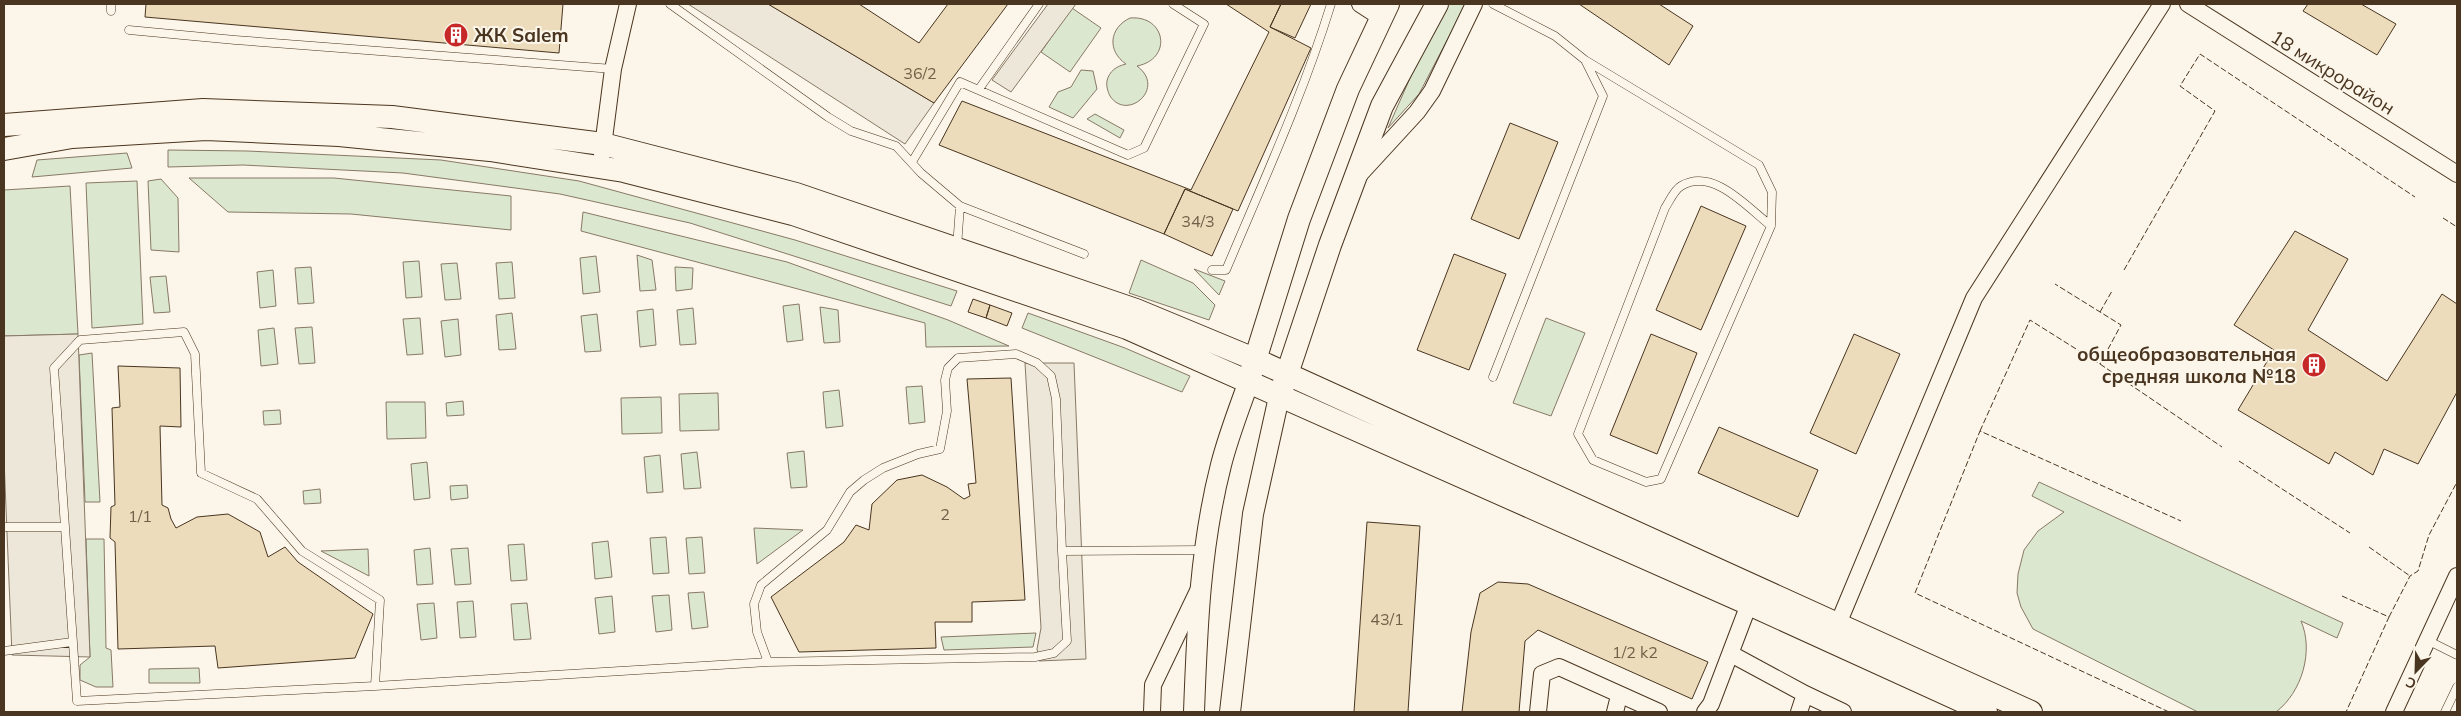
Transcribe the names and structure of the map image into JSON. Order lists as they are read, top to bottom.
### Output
{
  "streets": {
    "street": ["18 микрорайон"]
  },
  "places": {
    "building": ["ЖК Salem", "общеобразовательная средняя школа №18"]
  },
  "house_numbers": [
    "36/2",
    "34/3",
    "2",
    "1/1",
    "43/1",
    "1/2 k2"
  ],
  "north": "bottom left"
}
